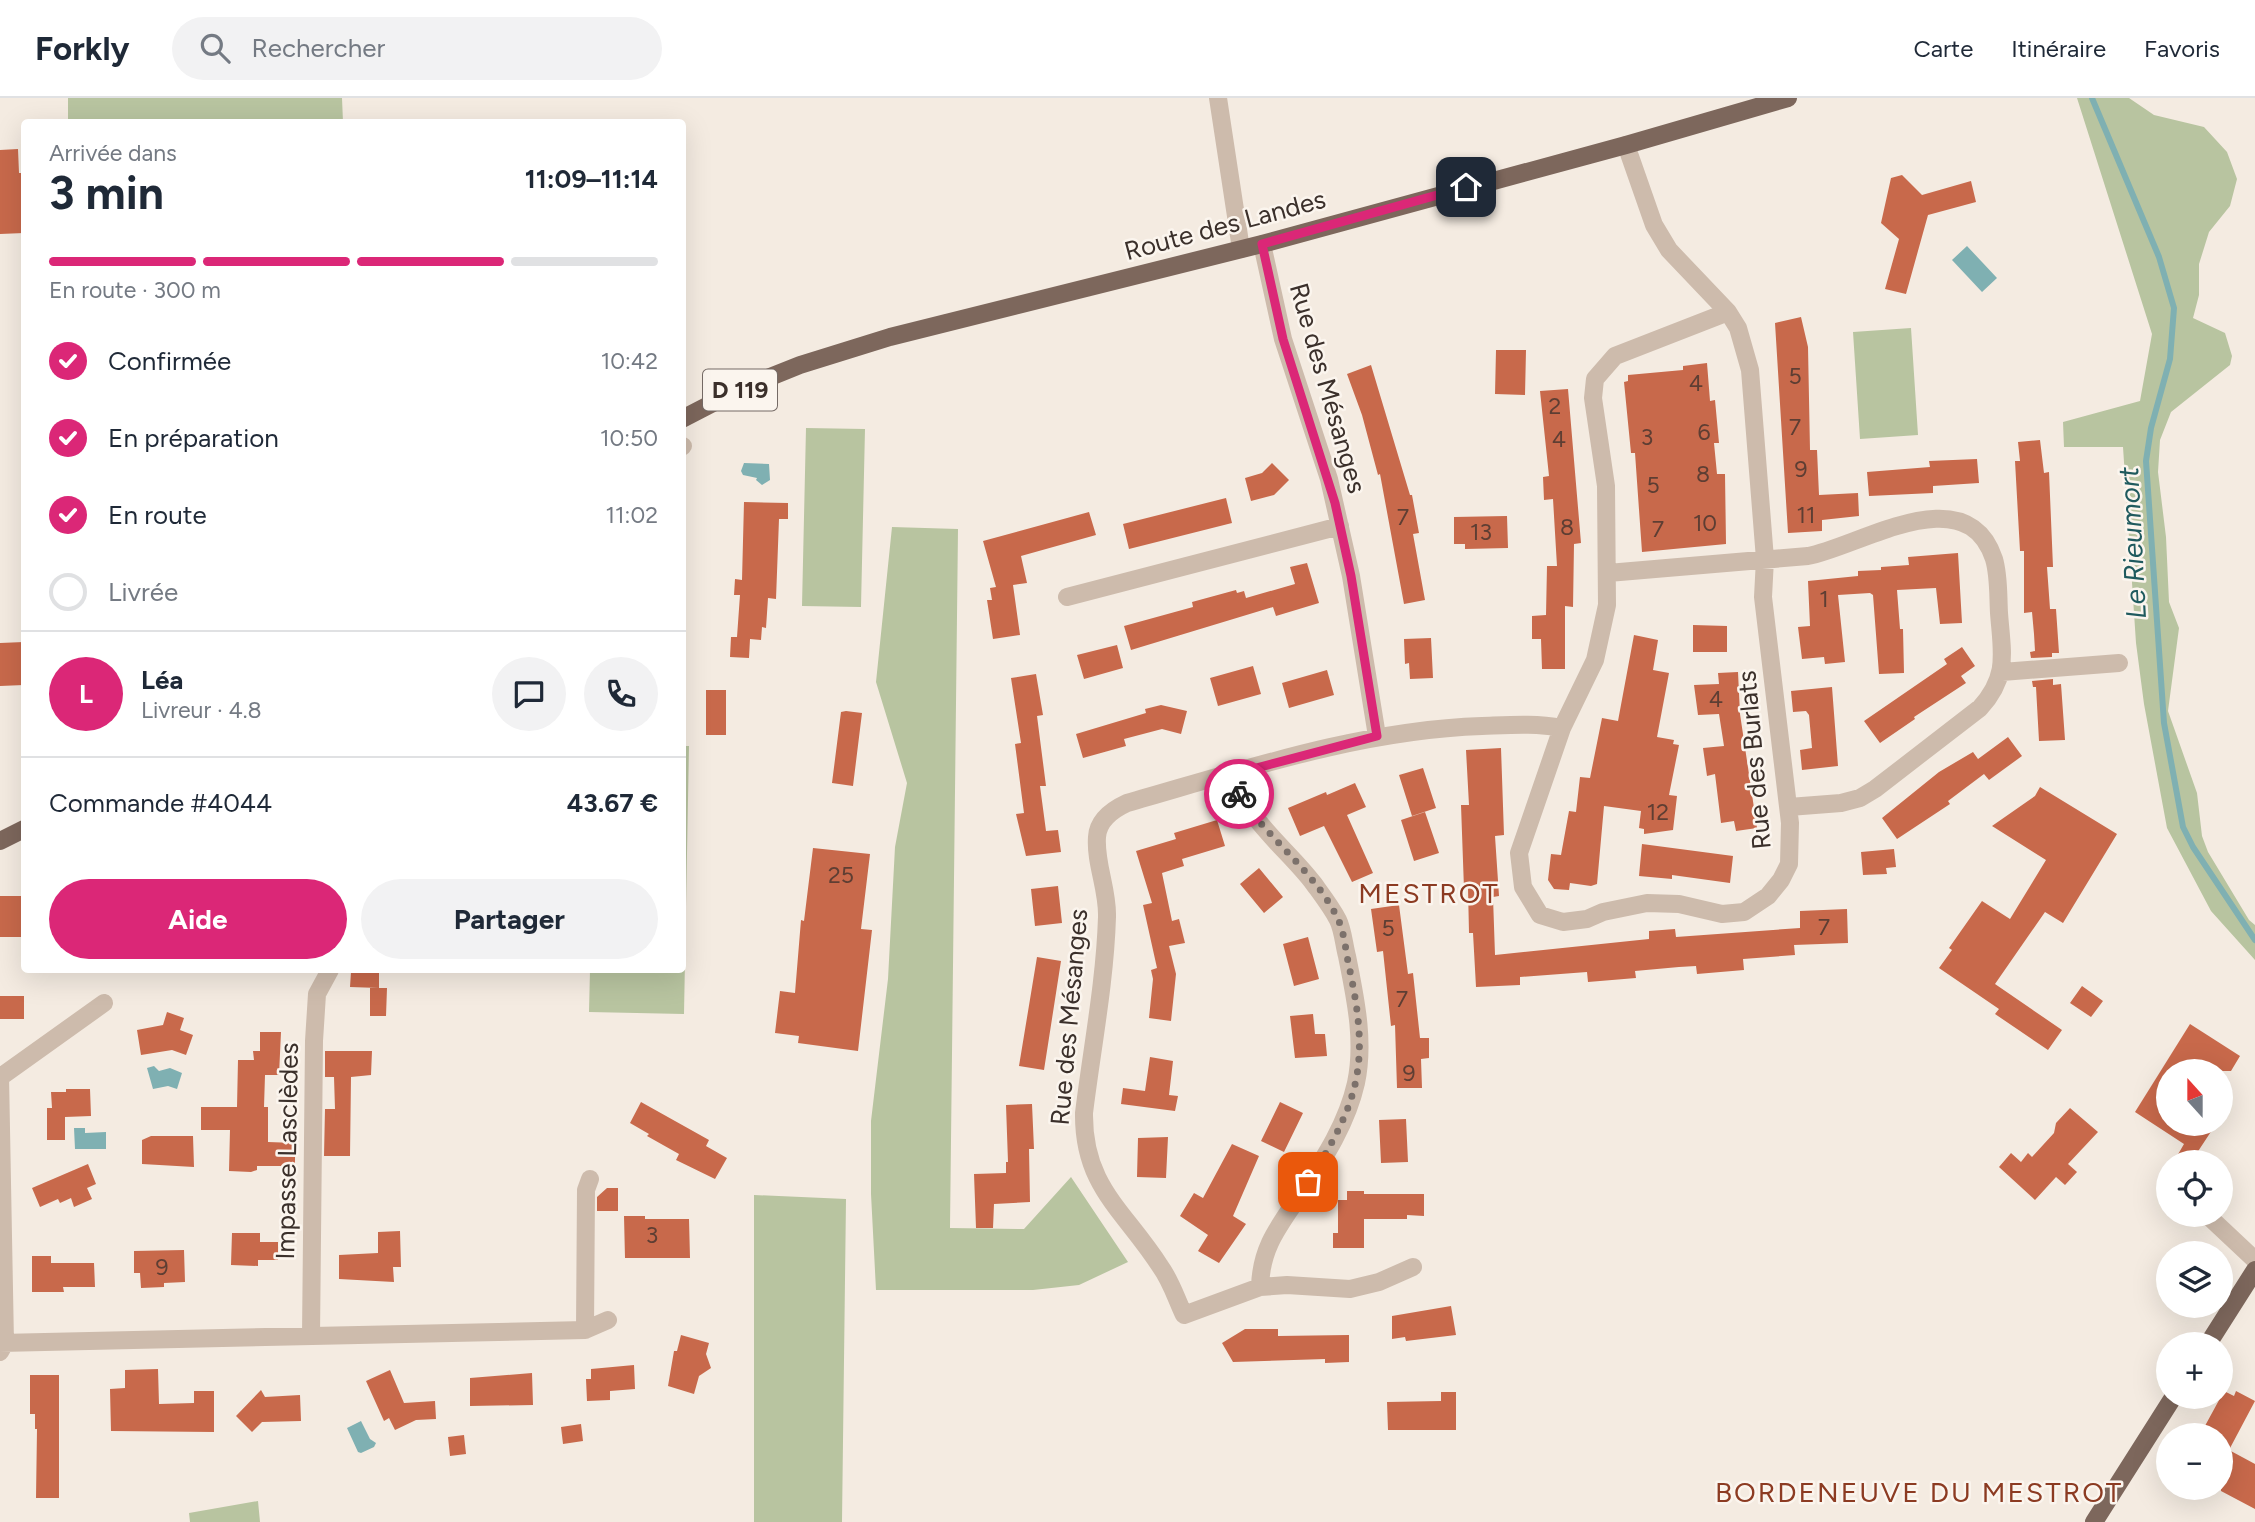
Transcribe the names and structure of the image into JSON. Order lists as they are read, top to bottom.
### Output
{
  "streets": {
    "main road": ["Route des Landes", "D 119"],
    "street": ["Rue des Mésanges", "Rue des Burlats", "Impasse Lasclèdes"]
  },
  "crossings": [
    ["Route des Landes", "Rue des Mésanges"],
    ["Route des Landes", "Rue des Burlats"]
  ],
  "districts": ["MESTROT", "BORDENEUVE DU MESTROT"],
  "water": ["Le Rieumort"],
  "house_numbers": [
    "5",
    "4",
    "2",
    "7",
    "6",
    "3",
    "4",
    "9",
    "8",
    "5",
    "11",
    "7",
    "10",
    "8",
    "7",
    "13",
    "1",
    "4",
    "12",
    "25",
    "7",
    "5",
    "7",
    "9",
    "3",
    "9"
  ],
  "north": "top",
  "page": {
    "header": "Forkly",
    "search": "Rechercher",
    "nav": ["Carte", "Itinéraire", "Favoris"],
    "heading": ["3 min", "Arrivée dans", "11:09–11:14"],
    "panel": [
      "Léa",
      "Livreur · 4.8",
      "Commande #4044",
      "43.67 €"
    ],
    "bar": "En route · 300 m",
    "list": [
      ["Confirmée", "10:42"],
      ["En préparation", "10:50"],
      ["En route", "11:02"],
      "Livrée"
    ],
    "round": "L",
    "buttons": ["Aide", "Partager"],
    "map_buttons": ["+", "−"]
  }
}
